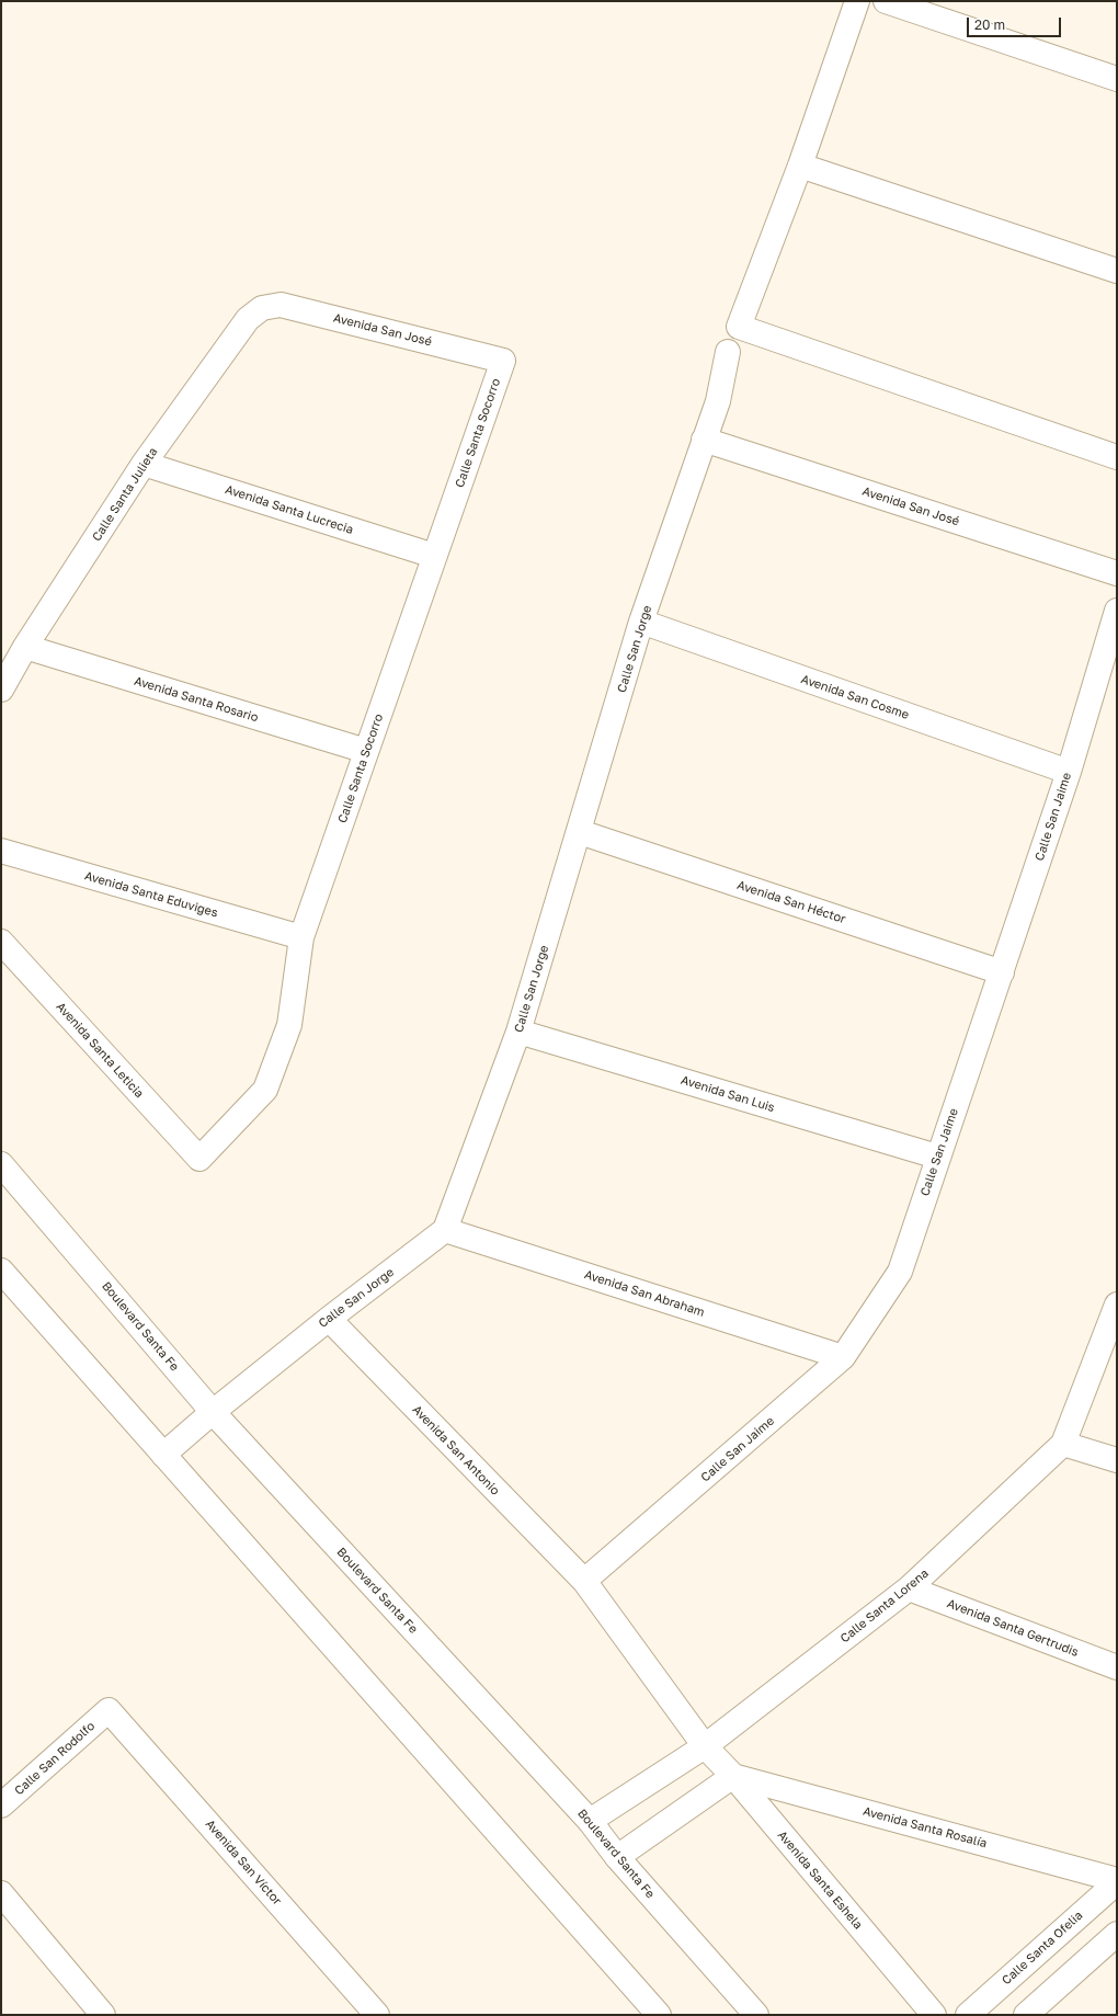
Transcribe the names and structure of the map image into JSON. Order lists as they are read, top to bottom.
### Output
{
  "streets": {
    "street": [
      "Avenida San José",
      "Calle Santa Socorro",
      "Calle Santa Julieta",
      "Avenida Santa Lucrecia",
      "Calle San Jorge",
      "Avenida San Cosme",
      "Avenida Santa Rosario",
      "Calle San Jaime",
      "Avenida Santa Eduviges",
      "Avenida San Héctor",
      "Avenida Santa Leticia",
      "Avenida San Luis",
      "Avenida San Abraham",
      "Boulevard Santa Fe",
      "Avenida San Antonio",
      "Calle Santa Lorena",
      "Avenida Santa Gertrudis",
      "Calle San Rodolfo",
      "Avenida Santa Rosalía",
      "Avenida San Víctor",
      "Avenida Santa Eshela",
      "Calle Santa Ofelia"
    ]
  },
  "crossings": [
    ["Avenida San José", "Calle Santa Socorro"],
    ["Avenida San José", "Calle Santa Julieta"],
    ["Avenida San José", "Calle San Jorge"],
    ["Calle Santa Socorro", "Avenida Santa Lucrecia"],
    ["Calle Santa Socorro", "Avenida Santa Rosario"],
    ["Calle Santa Socorro", "Avenida Santa Eduviges"],
    ["Calle Santa Socorro", "Avenida Santa Leticia"],
    ["Calle Santa Julieta", "Avenida Santa Lucrecia"],
    ["Calle Santa Julieta", "Avenida Santa Rosario"],
    ["Calle San Jorge", "Avenida San Cosme"],
    ["Calle San Jorge", "Avenida San Héctor"],
    ["Calle San Jorge", "Avenida San Luis"],
    ["Calle San Jorge", "Avenida San Abraham"],
    ["Calle San Jorge", "Boulevard Santa Fe"],
    ["Calle San Jorge", "Avenida San Antonio"],
    ["Avenida San Cosme", "Calle San Jaime"],
    ["Calle San Jaime", "Avenida San Héctor"],
    ["Calle San Jaime", "Avenida San Luis"],
    ["Calle San Jaime", "Avenida San Abraham"],
    ["Calle San Jaime", "Avenida San Antonio"],
    ["Boulevard Santa Fe", "Calle Santa Lorena"],
    ["Avenida San Antonio", "Calle Santa Lorena"],
    ["Avenida San Antonio", "Avenida Santa Eshela"],
    ["Calle Santa Lorena", "Avenida Santa Gertrudis"],
    ["Calle Santa Lorena", "Avenida Santa Eshela"],
    ["Calle San Rodolfo", "Avenida San Víctor"],
    ["Avenida Santa Rosalía", "Avenida Santa Eshela"],
    ["Avenida Santa Rosalía", "Calle Santa Ofelia"]
  ],
  "scale_bar": "20 m"
}
